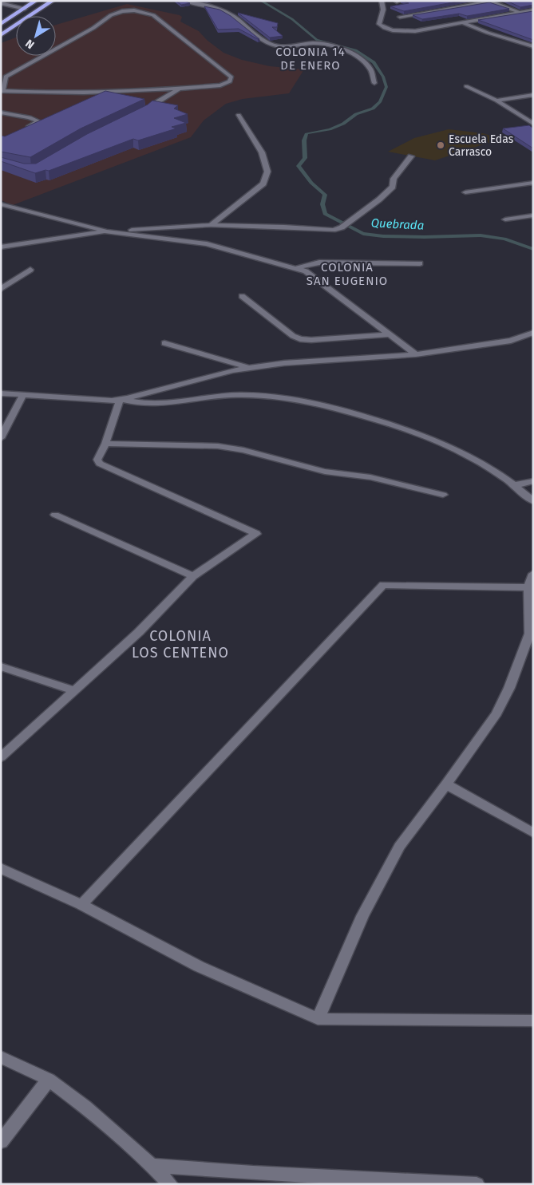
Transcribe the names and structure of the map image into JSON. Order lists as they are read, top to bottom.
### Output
{
  "districts": ["COLONIA 14 DE ENERO", "COLONIA SAN EUGENIO", "COLONIA LOS CENTENO"],
  "water": ["Quebrada"],
  "places": ["Escuela Edas Carrasco"],
  "north": "bottom left"
}
